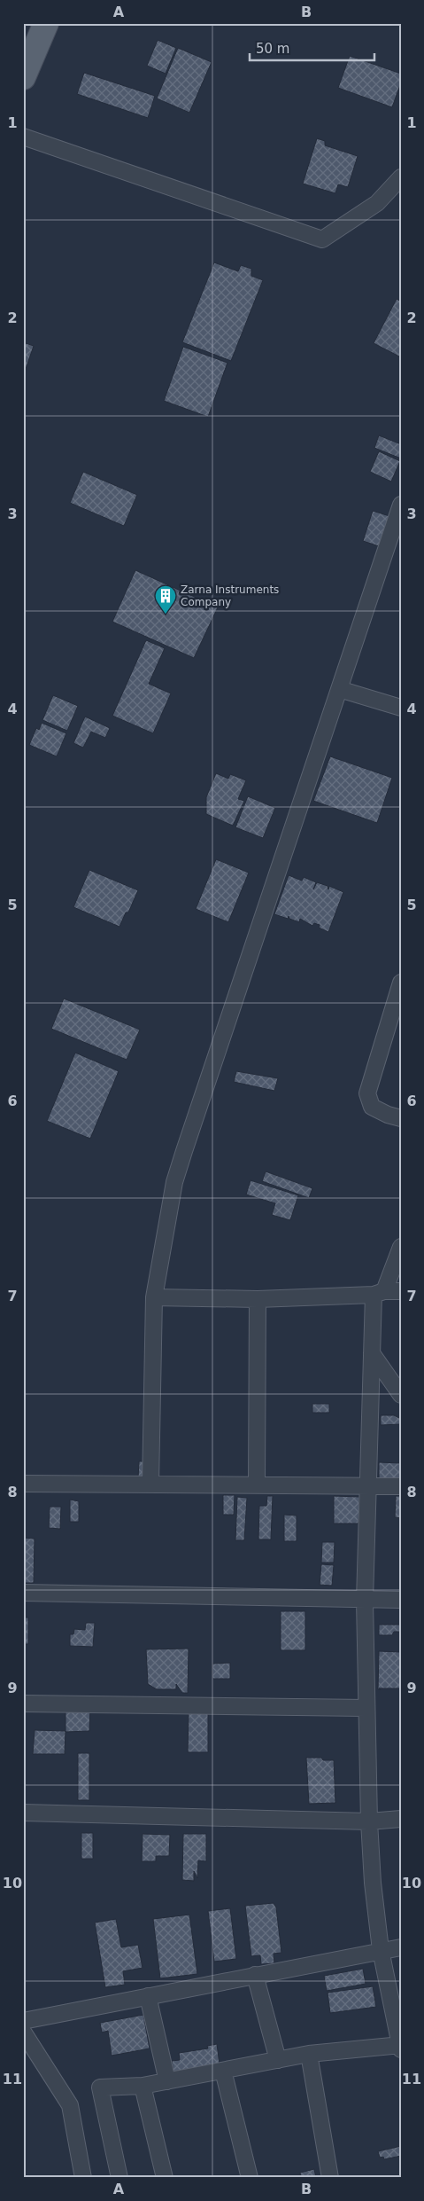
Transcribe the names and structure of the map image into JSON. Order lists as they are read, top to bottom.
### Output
{
  "places": {
    "building": ["Zarna Instruments Company"]
  },
  "scale_bar": "50 m",
  "grid": {
    "columns": ["A", "B"],
    "rows": [
      "1",
      "2",
      "3",
      "4",
      "5",
      "6",
      "7",
      "8",
      "9",
      "10",
      "11"
    ]
  }
}
